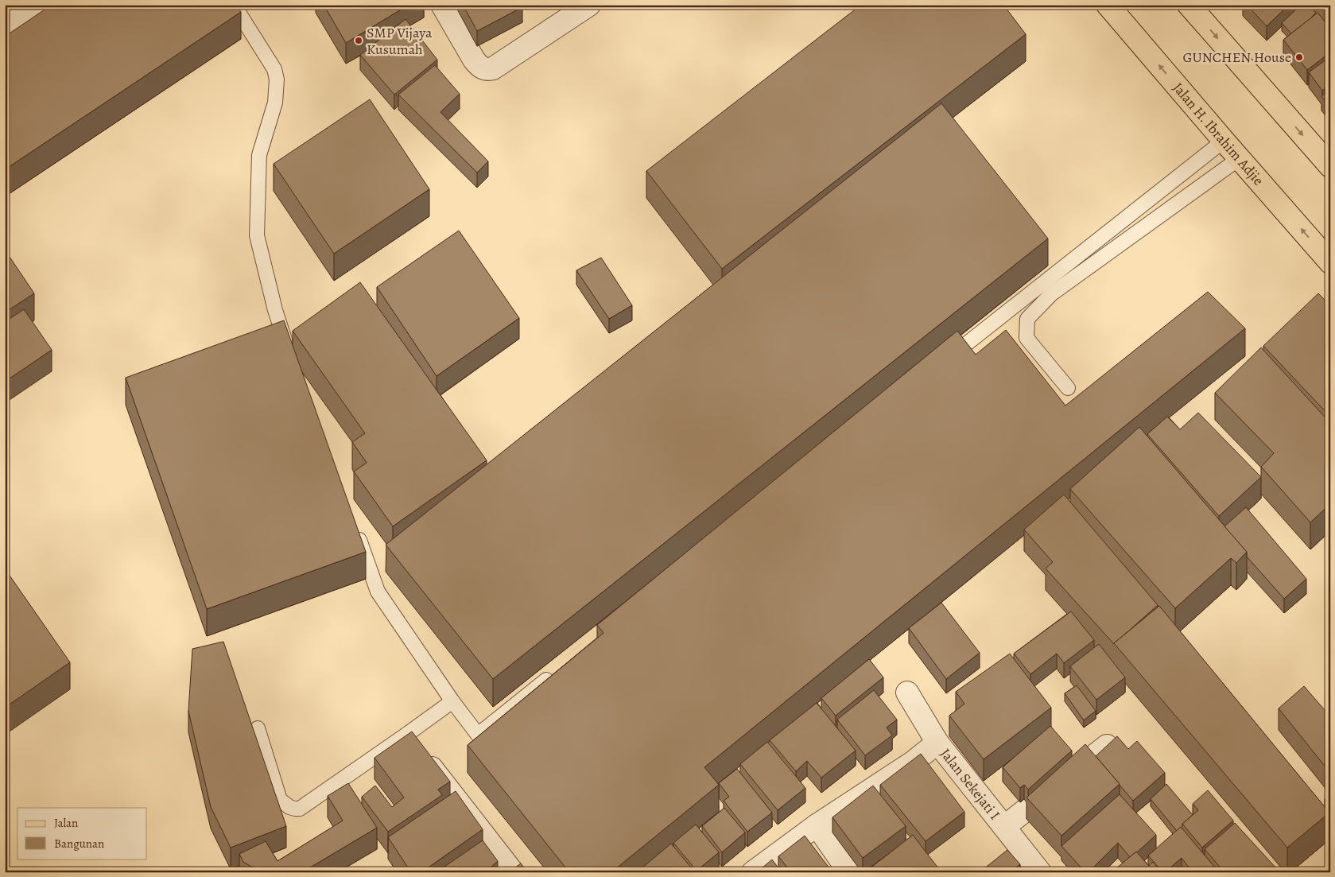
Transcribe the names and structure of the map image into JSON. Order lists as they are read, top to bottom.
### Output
{
  "streets": {
    "main road": ["Jalan H. Ibrahim Adjie"],
    "street": ["Jalan Sekejati I"]
  },
  "places": ["SMP Vijaya Kusumah", "GUNCHEN House"],
  "legend": ["Jalan", "Bangunan"]
}
